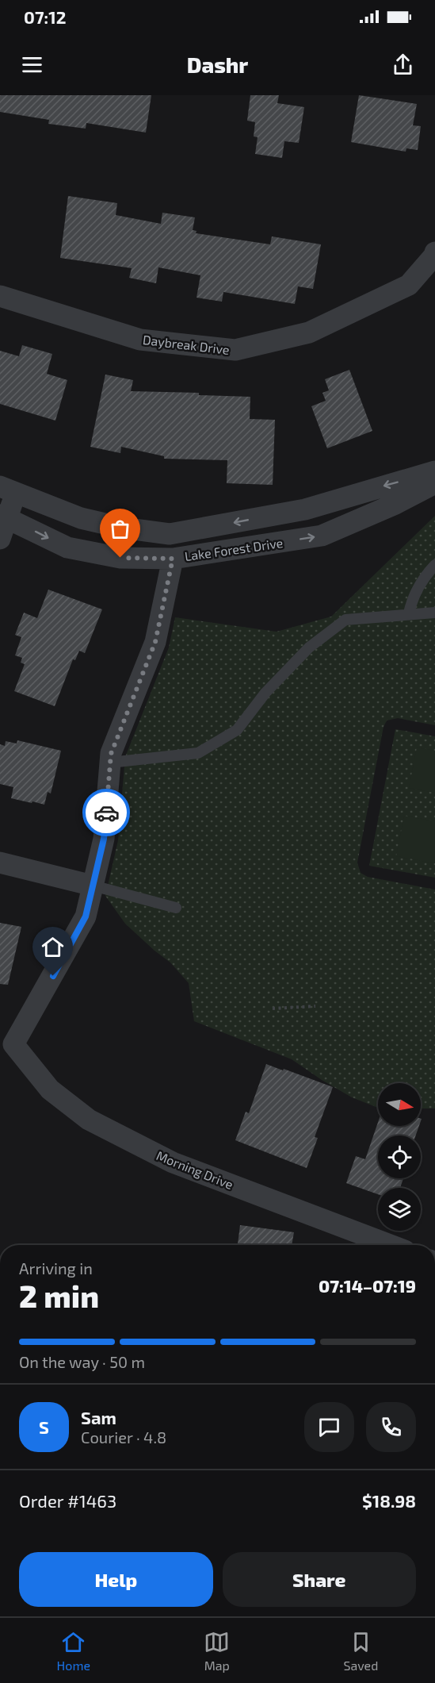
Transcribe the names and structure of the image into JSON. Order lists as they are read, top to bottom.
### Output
{
  "streets": {
    "street": ["Daybreak Drive", "Lake Forest Drive", "Morning Drive"]
  },
  "north": "right",
  "page": {
    "status": "07:12",
    "header": "Dashr",
    "heading": ["2 min", "Arriving in", "07:14–07:19"],
    "panel": [
      "Sam",
      "Courier · 4.8",
      "Order #1463",
      "$18.98"
    ],
    "bar": "On the way · 50 m",
    "round": "S",
    "buttons": ["Help", "Share"],
    "tabs": ["Home", "Map", "Saved"]
  }
}
